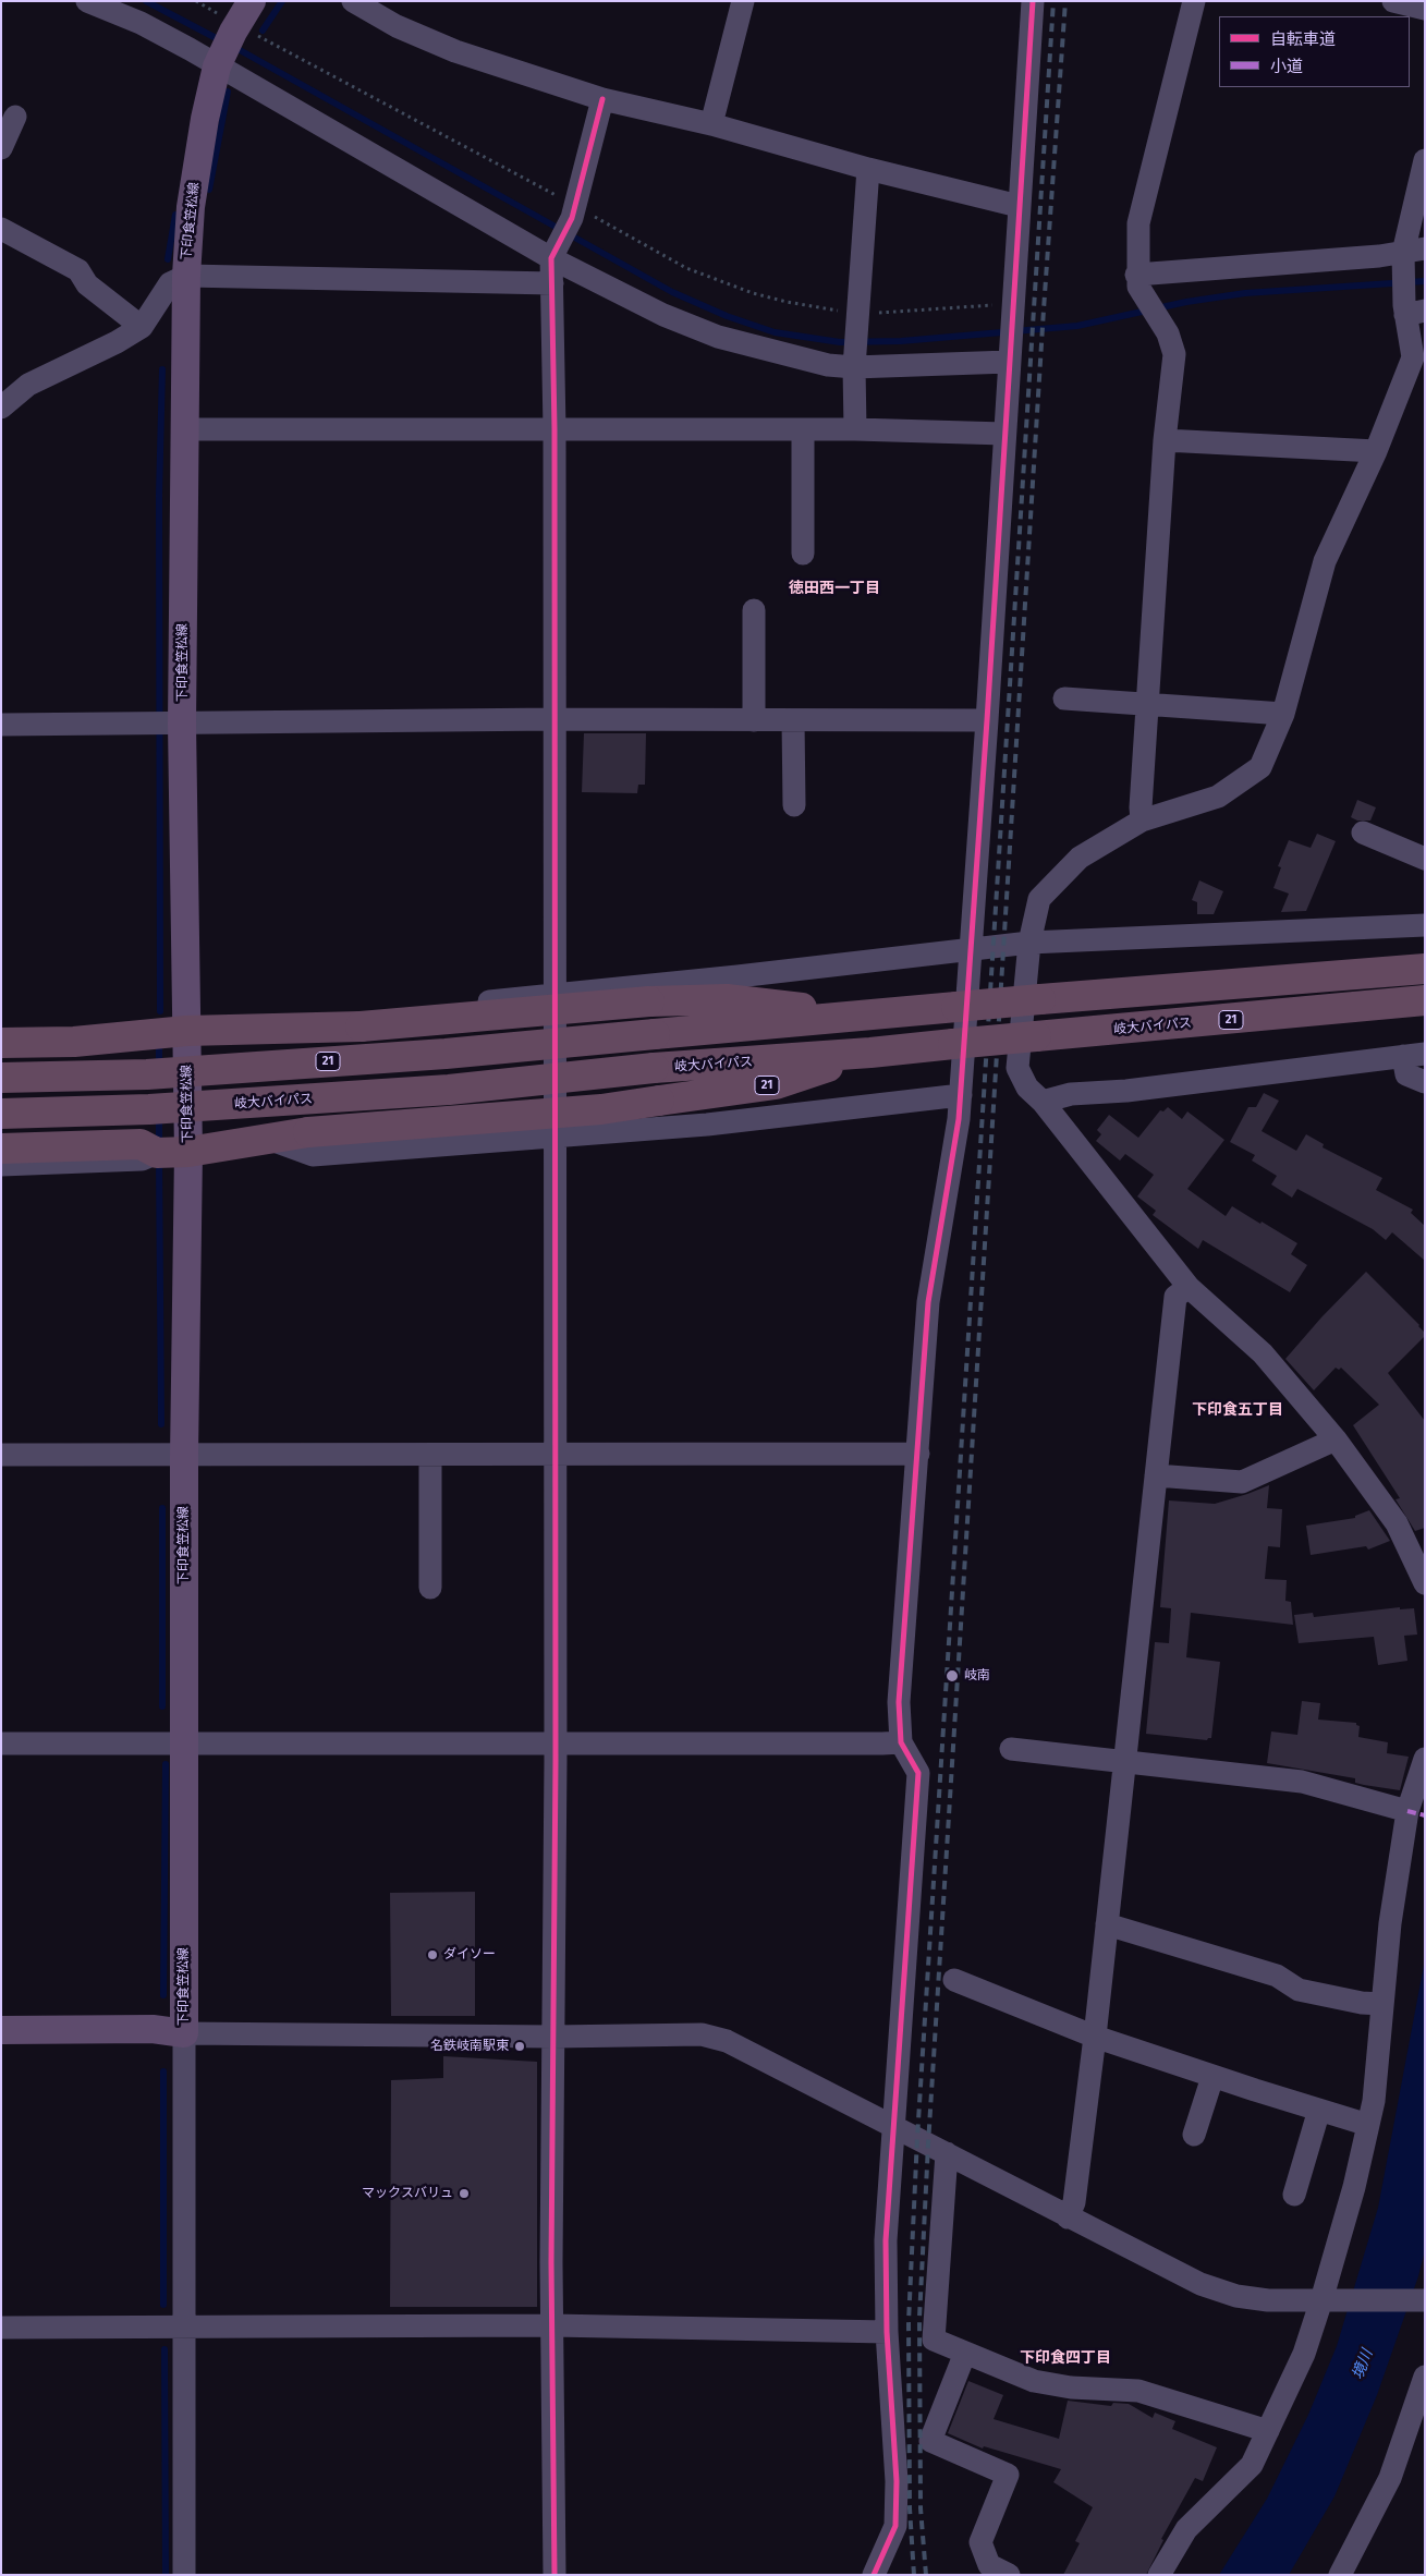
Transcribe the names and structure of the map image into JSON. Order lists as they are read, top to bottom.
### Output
{
  "streets": {
    "highway": ["21", "岐大バイパス"],
    "main road": ["下印食笠松線"]
  },
  "crossings": [
    ["下印食笠松線", "21"],
    ["21", "岐大バイパス"]
  ],
  "districts": ["徳田西一丁目", "下印食五丁目", "下印食四丁目"],
  "water": ["境川"],
  "places": [
    "岐南",
    "ダイソー",
    "名鉄岐南駅東",
    "マックスバリュ"
  ],
  "legend": ["自転車道", "小道"]
}
